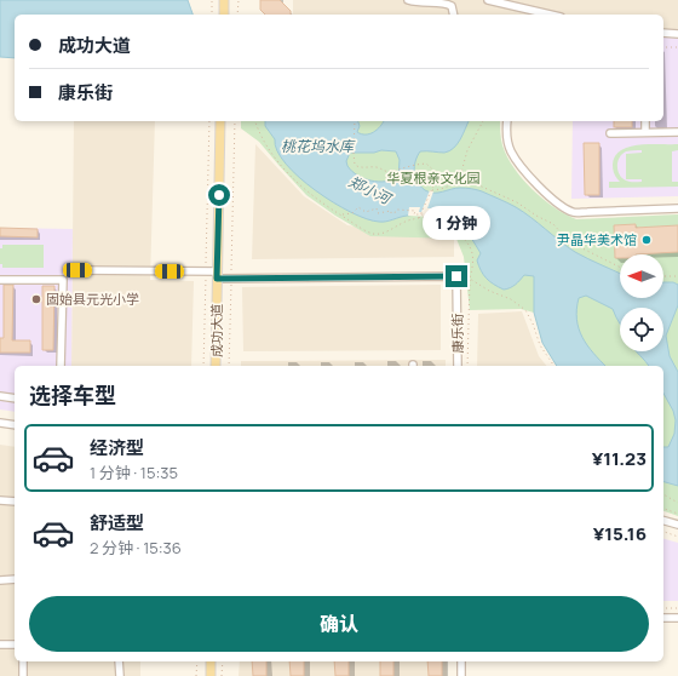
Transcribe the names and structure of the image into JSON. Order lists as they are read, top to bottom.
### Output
{
  "streets": {
    "main road": ["成功大道"],
    "street": ["康乐街"]
  },
  "crossings": [
    ["成功大道", "康乐街"]
  ],
  "water": ["桃花坞水库", "郑小河"],
  "parks": ["华夏根亲文化园"],
  "places": ["尹晶华美术馆", "固始县元光小学"],
  "north": "left",
  "page": {
    "banner": ["成功大道", "康乐街"],
    "bubble": "1 分钟",
    "heading": "选择车型",
    "list": [
      {
        "name": "经济型",
        "note": "1 分钟 · 15:35",
        "value": "¥11.23"
      },
      {
        "name": "舒适型",
        "note": "2 分钟 · 15:36",
        "value": "¥15.16"
      }
    ],
    "buttons": "确认"
  }
}
